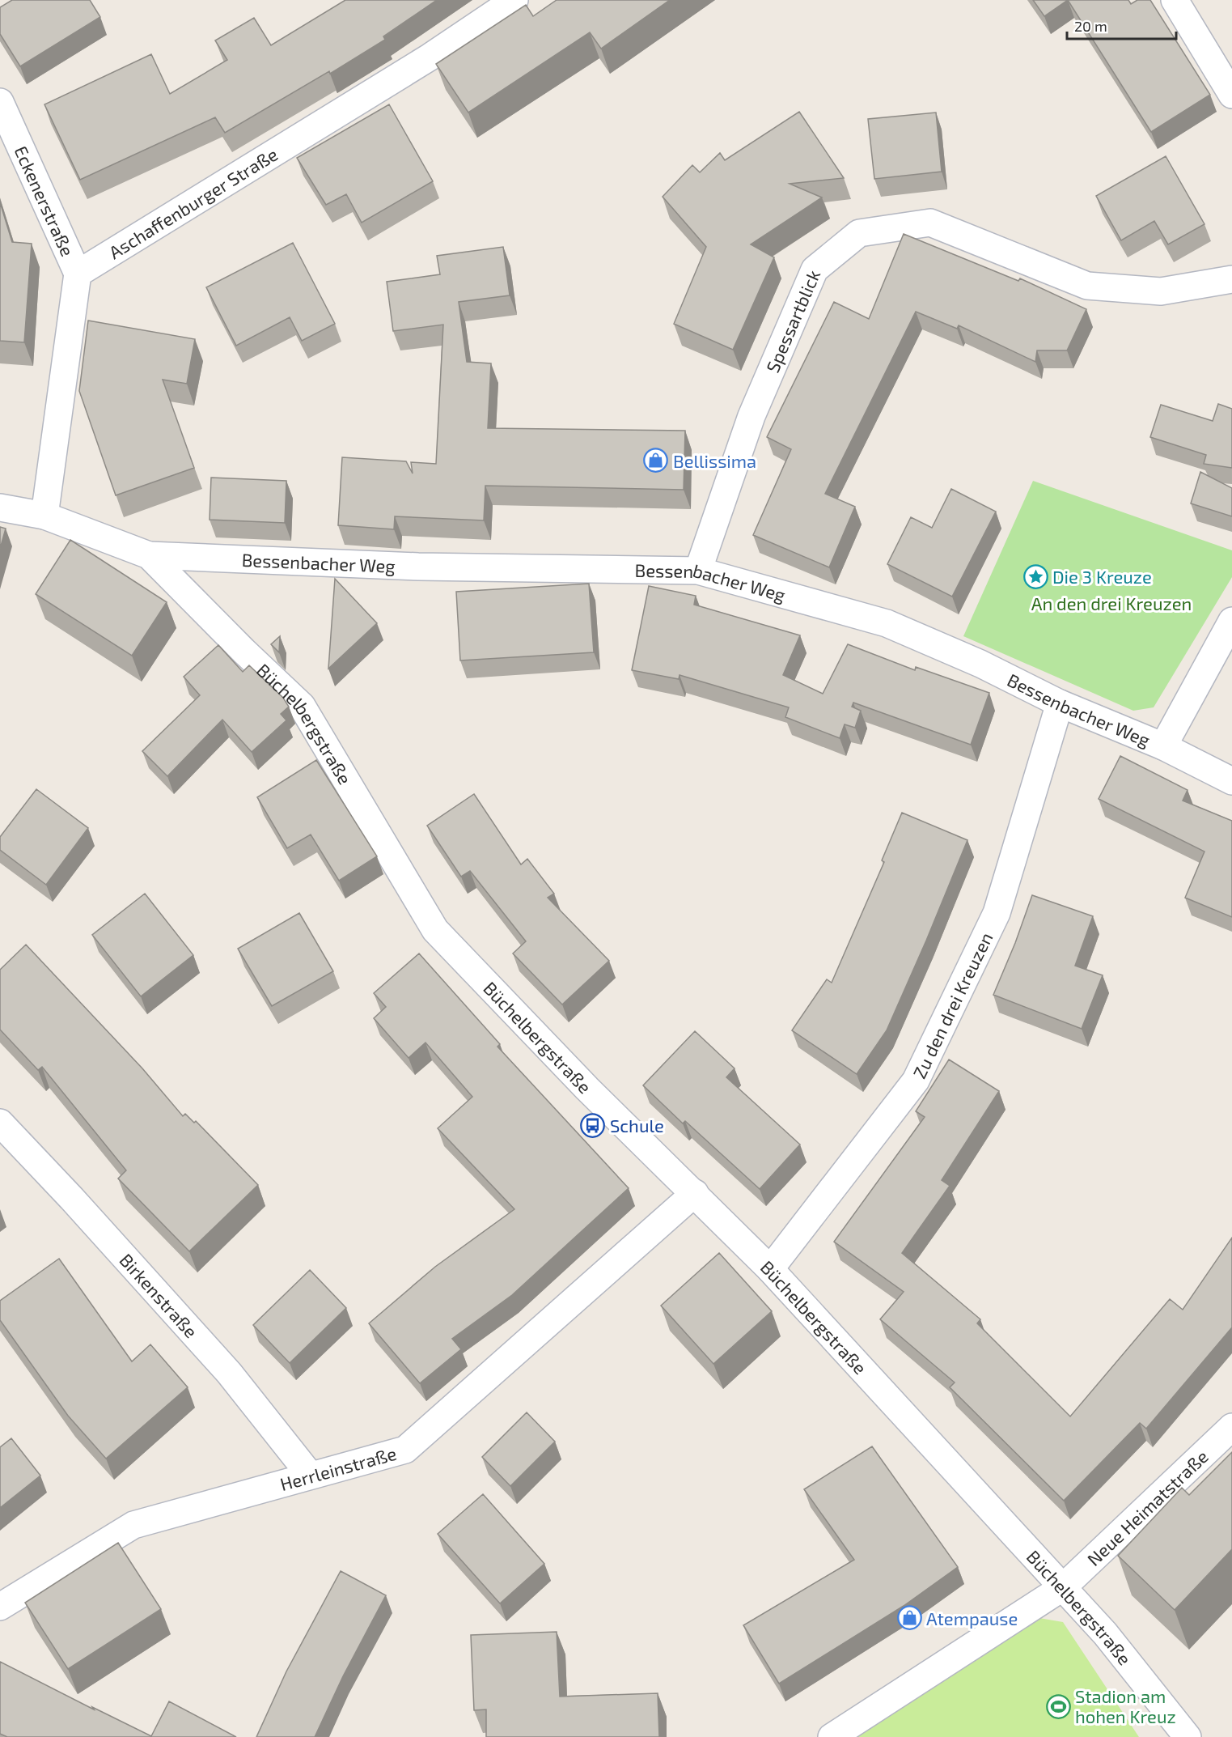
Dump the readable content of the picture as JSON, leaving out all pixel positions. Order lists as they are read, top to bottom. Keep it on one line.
{"streets":{"street":["Eckenerstraße","Aschaffenburger Straße","Spessartblick","Bessenbacher Weg","Büchelbergstraße","Zu den drei Kreuzen","Birkenstraße","Herrleinstraße","Neue Heimatstraße"]},"crossings":[["Eckenerstraße","Aschaffenburger Straße"],["Spessartblick","Bessenbacher Weg"],["Bessenbacher Weg","Büchelbergstraße"],["Bessenbacher Weg","Zu den drei Kreuzen"],["Büchelbergstraße","Zu den drei Kreuzen"],["Büchelbergstraße","Herrleinstraße"],["Büchelbergstraße","Neue Heimatstraße"],["Birkenstraße","Herrleinstraße"]],"parks":["An den drei Kreuzen"],"places":{"shop":["Bellissima","Atempause"],"place":["Die 3 Kreuze"],"bus stop":["Schule"],"sports":["Stadion am hohen Kreuz"]},"scale_bar":"20 m"}
